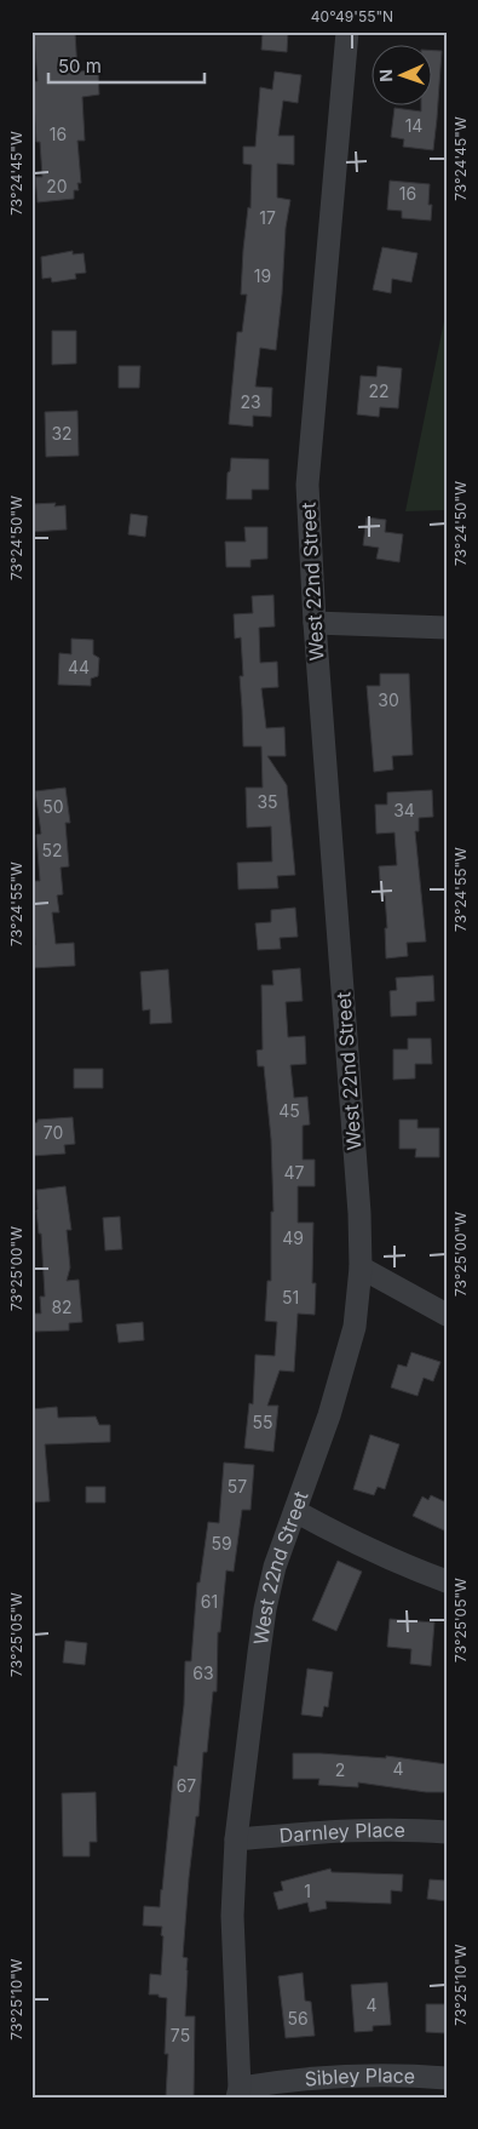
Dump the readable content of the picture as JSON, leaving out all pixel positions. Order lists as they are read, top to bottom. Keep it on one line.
{"streets":{"street":["West 22nd Street","Darnley Place","Sibley Place"]},"crossings":[["West 22nd Street","Darnley Place"],["West 22nd Street","Sibley Place"]],"house_numbers":["14","16","20","16","17","19","22","23","32","44","30","35","50","34","52","45","70","47","49","51","82","55","57","59","61","63","4","2","67","1","4","56","75"],"scale_bar":"50 m","north":"left","coordinates":["40°49'55\"N","73°24'45\"W","73°24'50\"W","73°24'55\"W","73°25'00\"W","73°25'05\"W","73°25'10\"W"]}
